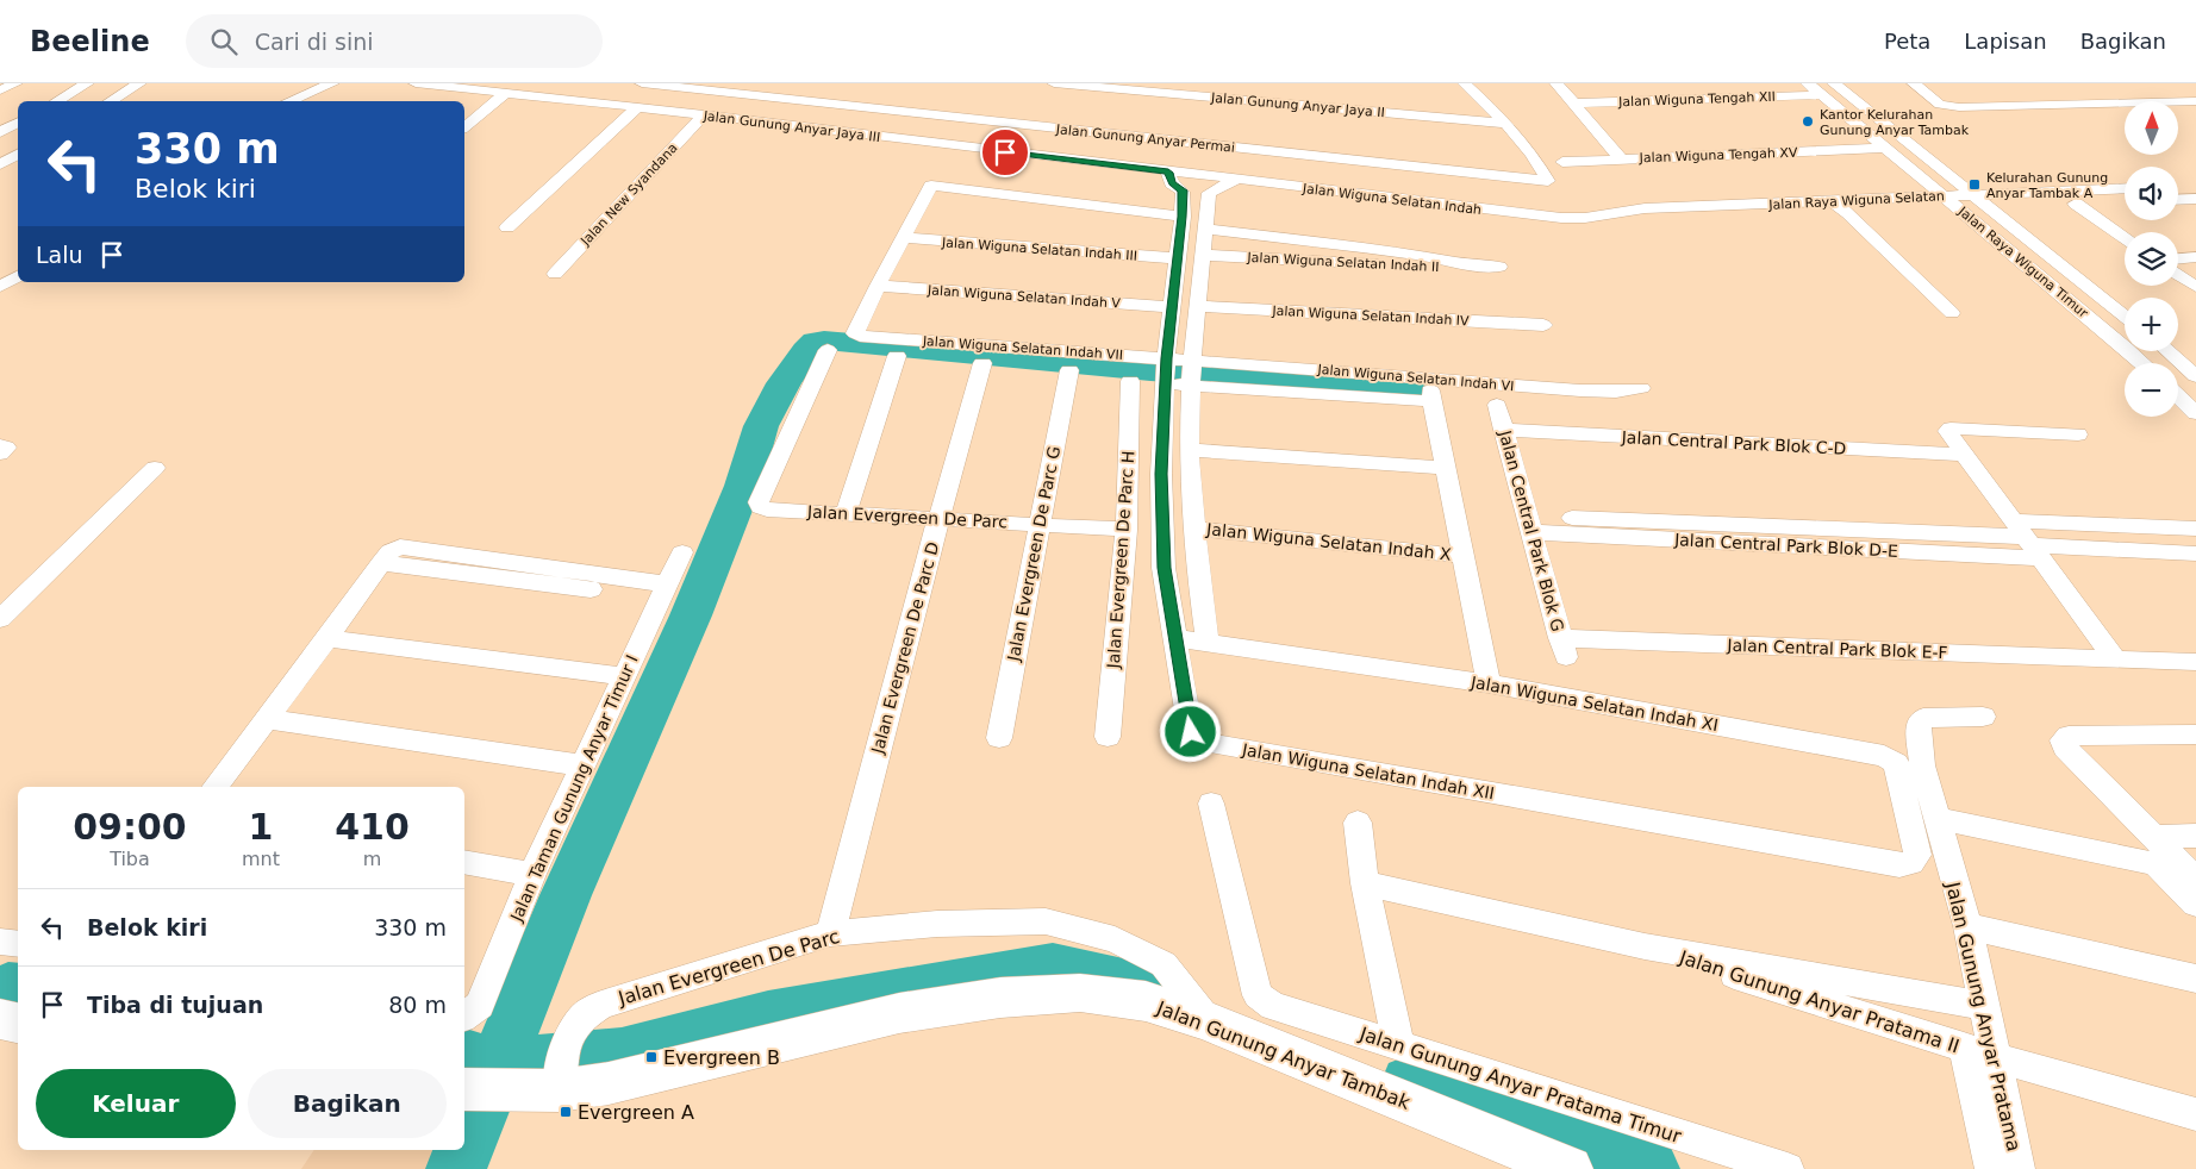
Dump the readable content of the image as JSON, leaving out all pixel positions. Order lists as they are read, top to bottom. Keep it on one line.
{"streets":{"street":["Jalan Wiguna Tengah XII","Jalan Gunung Anyar Jaya II","Jalan Gunung Anyar Jaya III","Jalan Gunung Anyar Permai","Jalan Wiguna Tengah XV","Jalan New Syandana","Jalan Wiguna Selatan Indah","Jalan Raya Wiguna Selatan","Jalan Wiguna Selatan Indah III","Jalan Wiguna Selatan Indah II","Jalan Raya Wiguna Timur","Jalan Wiguna Selatan Indah V","Jalan Wiguna Selatan Indah IV","Jalan Wiguna Selatan Indah VII","Jalan Wiguna Selatan Indah VI","Jalan Central Park Blok C-D","Jalan Evergreen De Parc","Jalan Central Park Blok G","Jalan Wiguna Selatan Indah X","Jalan Central Park Blok D-E","Jalan Evergreen De Parc G","Jalan Evergreen De Parc H","Jalan Evergreen De Parc D","Jalan Central Park Blok E-F","Jalan Wiguna Selatan Indah XI","Jalan Wiguna Selatan Indah XII","Jalan Taman Gunung Anyar Timur I","Jalan Gunung Anyar Pratama II","Jalan Gunung Anyar Pratama","Jalan Gunung Anyar Tambak","Jalan Gunung Anyar Pratama Timur"]},"crossings":[["Jalan Wiguna Tengah XII","Jalan Raya Wiguna Timur"],["Jalan Gunung Anyar Jaya II","Jalan Gunung Anyar Permai"],["Jalan Gunung Anyar Jaya III","Jalan New Syandana"],["Jalan Gunung Anyar Jaya III","Jalan Wiguna Selatan Indah"],["Jalan Wiguna Tengah XV","Jalan Raya Wiguna Timur"],["Jalan Wiguna Selatan Indah","Jalan Raya Wiguna Selatan"],["Jalan Raya Wiguna Selatan","Jalan Raya Wiguna Timur"],["Jalan Wiguna Selatan Indah III","Jalan Wiguna Selatan Indah XII"],["Jalan Wiguna Selatan Indah V","Jalan Wiguna Selatan Indah VII"],["Jalan Wiguna Selatan Indah V","Jalan Wiguna Selatan Indah XII"],["Jalan Wiguna Selatan Indah VII","Jalan Wiguna Selatan Indah VI"],["Jalan Wiguna Selatan Indah VII","Jalan Wiguna Selatan Indah XII"],["Jalan Central Park Blok C-D","Jalan Central Park Blok G"],["Jalan Evergreen De Parc","Jalan Evergreen De Parc G"],["Jalan Evergreen De Parc","Jalan Evergreen De Parc H"],["Jalan Evergreen De Parc","Jalan Evergreen De Parc D"],["Jalan Evergreen De Parc","Jalan Gunung Anyar Tambak"],["Jalan Central Park Blok G","Jalan Central Park Blok D-E"],["Jalan Central Park Blok G","Jalan Central Park Blok E-F"],["Jalan Wiguna Selatan Indah XI","Jalan Wiguna Selatan Indah XII"],["Jalan Gunung Anyar Pratama II","Jalan Gunung Anyar Pratama"]],"places":{"other":["Kantor Kelurahan Gunung Anyar Tambak"],"transit":["Kelurahan Gunung Anyar Tambak A","Evergreen B","Evergreen A"]},"north":"top","page":{"header":"Beeline","search":"Cari di sini","nav":["Peta","Lapisan","Bagikan"],"map_buttons":["+","−"],"turn":["330 m","Belok kiri"],"then":"Lalu","eta":["09:00","Tiba","1","mnt","410","m"],"list":[{"name":"Belok kiri","value":"330 m"},{"name":"Tiba di tujuan","value":"80 m"}],"buttons":["Keluar","Bagikan"]}}
